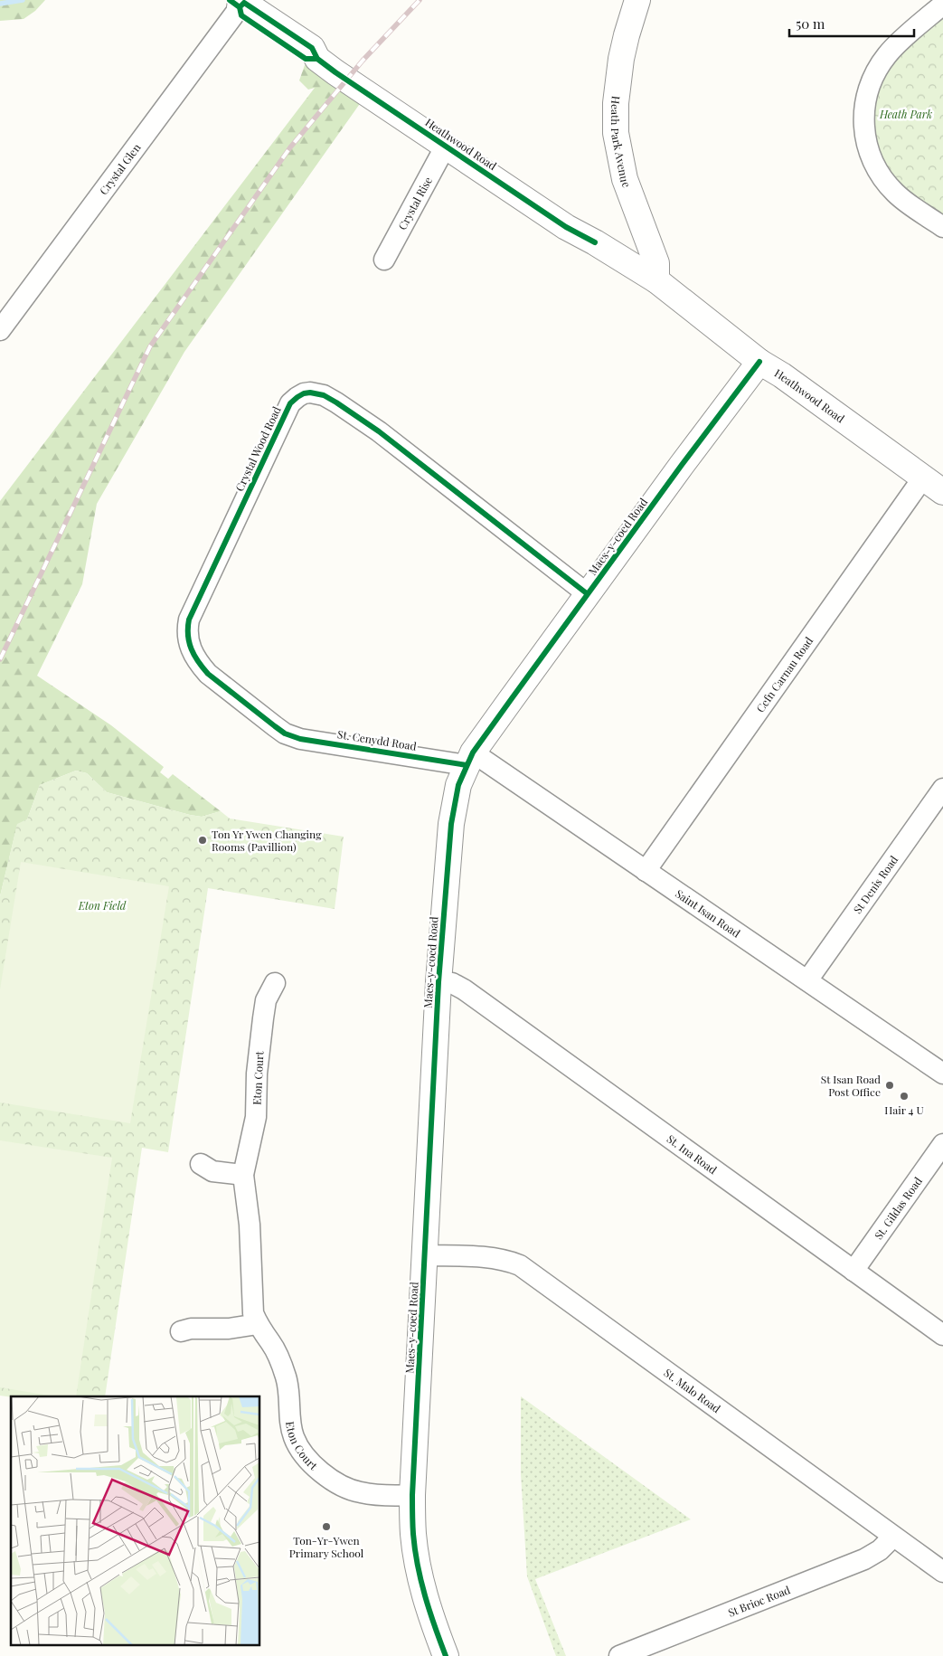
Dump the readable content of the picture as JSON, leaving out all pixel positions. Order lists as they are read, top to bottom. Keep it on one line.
{"streets":{"street":["Heath Park Avenue","Heathwood Road","Crystal Glen","Crystal Rise","Crystal Wood Road","Maes-y-coed Road","Cefn Carnau Road","St. Cenydd Road","St Denis Road","Saint Isan Road","Eton Court","St. Ina Road","St. Gildas Road","St. Malo Road","St Brioc Road"]},"crossings":[["Heath Park Avenue","Heathwood Road"],["Heathwood Road","Crystal Glen"],["Heathwood Road","Crystal Rise"],["Heathwood Road","Maes-y-coed Road"],["Heathwood Road","Cefn Carnau Road"],["Crystal Wood Road","Maes-y-coed Road"],["Crystal Wood Road","St. Cenydd Road"],["Maes-y-coed Road","St. Cenydd Road"],["Maes-y-coed Road","Saint Isan Road"],["Maes-y-coed Road","Eton Court"],["Maes-y-coed Road","St. Ina Road"],["Maes-y-coed Road","St. Malo Road"],["Cefn Carnau Road","Saint Isan Road"],["St. Cenydd Road","Saint Isan Road"],["St Denis Road","Saint Isan Road"],["St. Ina Road","St. Gildas Road"],["St. Malo Road","St Brioc Road"]],"parks":["Heath Park","Eton Field"],"places":["Ton Yr Ywen Changing Rooms (Pavillion)","St Isan Road Post Office","Hair 4 U","Ton-Yr-Ywen Primary School"],"scale_bar":"50 m"}
